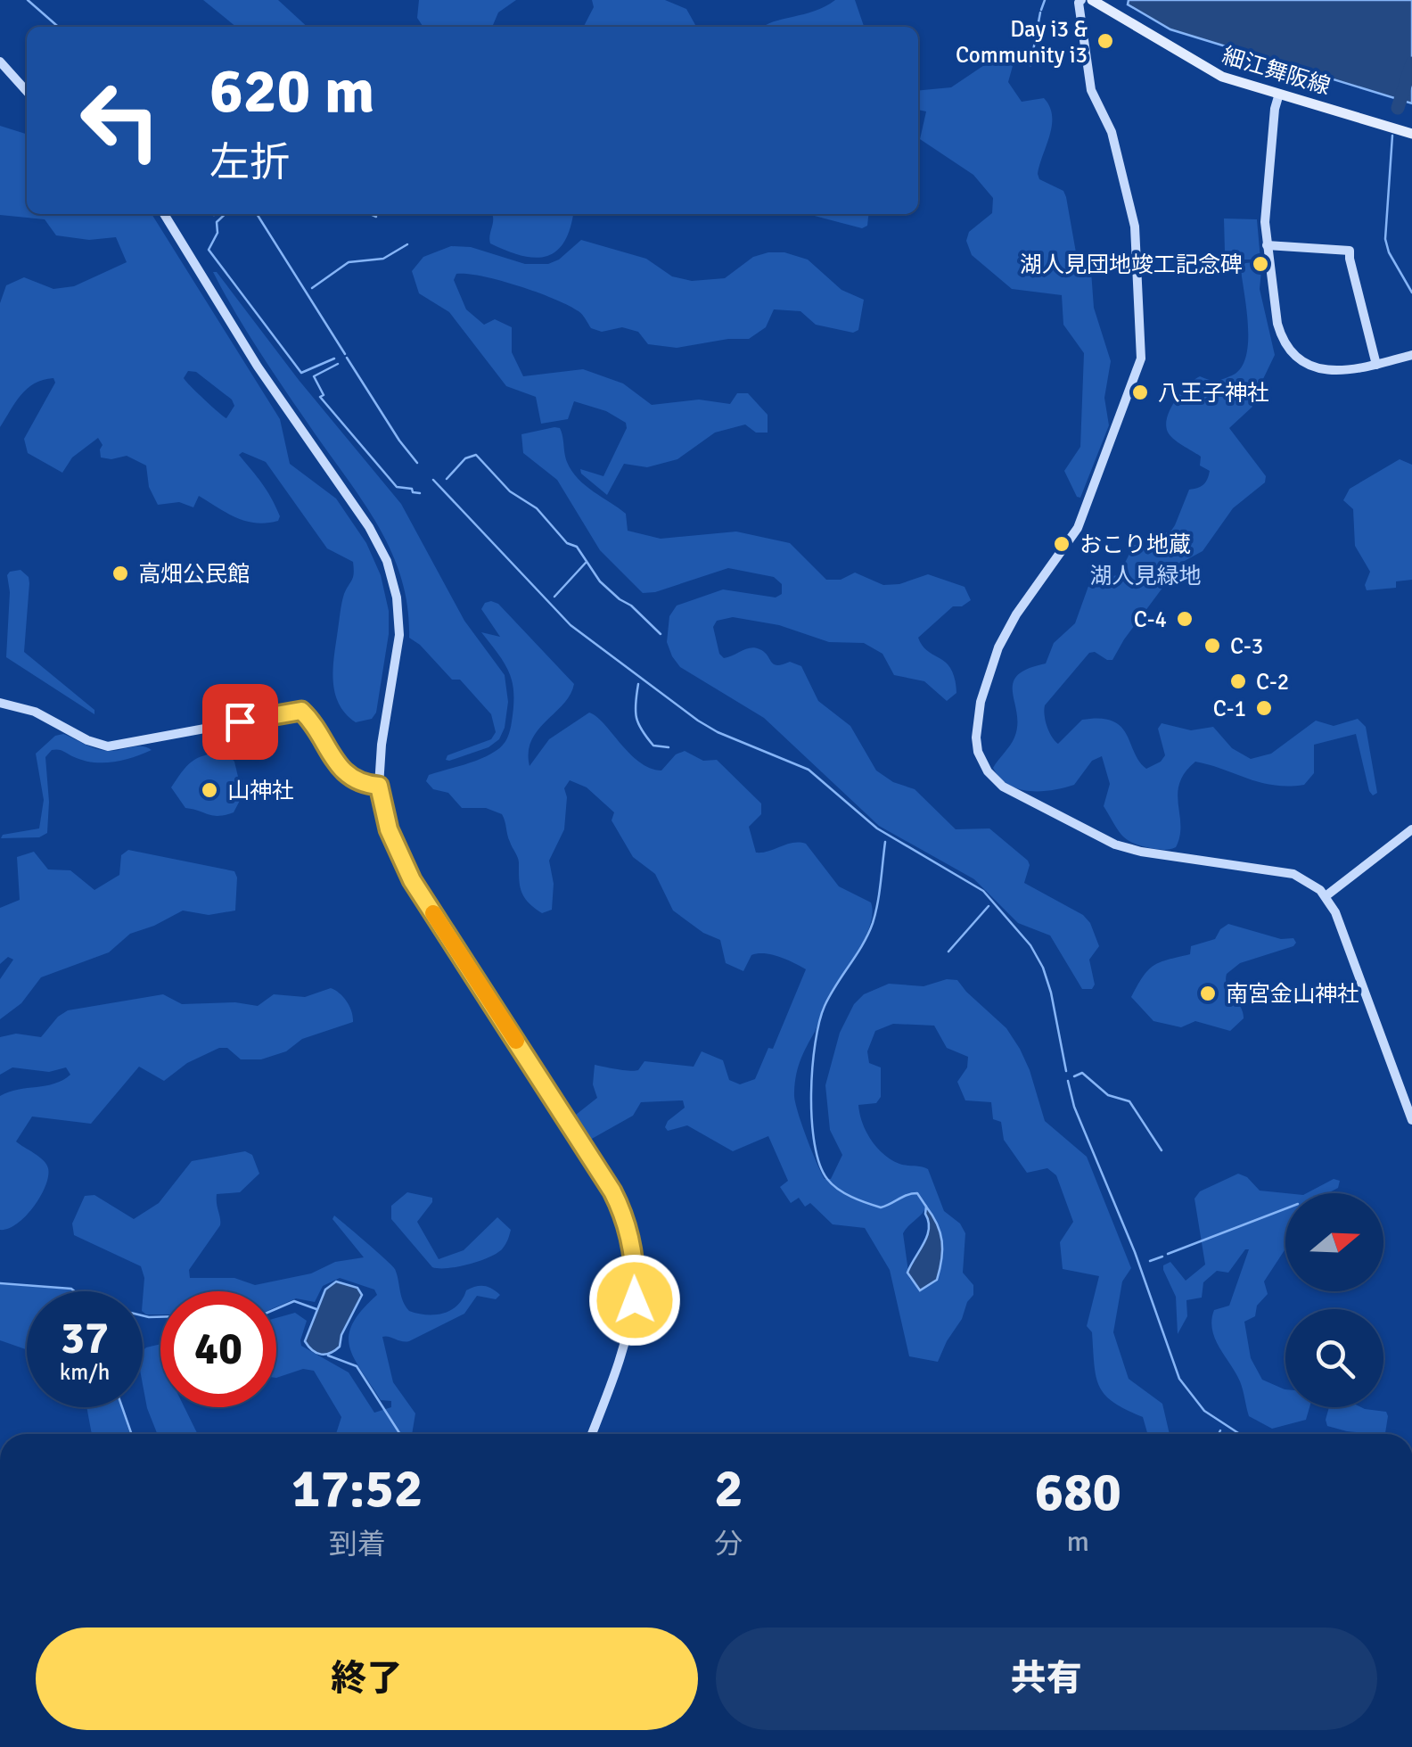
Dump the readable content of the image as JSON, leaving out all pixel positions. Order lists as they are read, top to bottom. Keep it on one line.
{"streets":{"main road":["細江舞阪線"]},"parks":["湖人見緑地"],"places":["Day i3 & Community i3","湖人見団地竣工記念碑","八王子神社","おこり地蔵","高畑公民館","C-4","C-3","C-2","C-1","山神社","南宮金山神社"],"north":"right","page":{"turn":["620 m","左折"],"speed":"37 km/h","limit":"40","eta":["17:52","到着","2","分","680","m"],"buttons":["終了","共有"]}}
